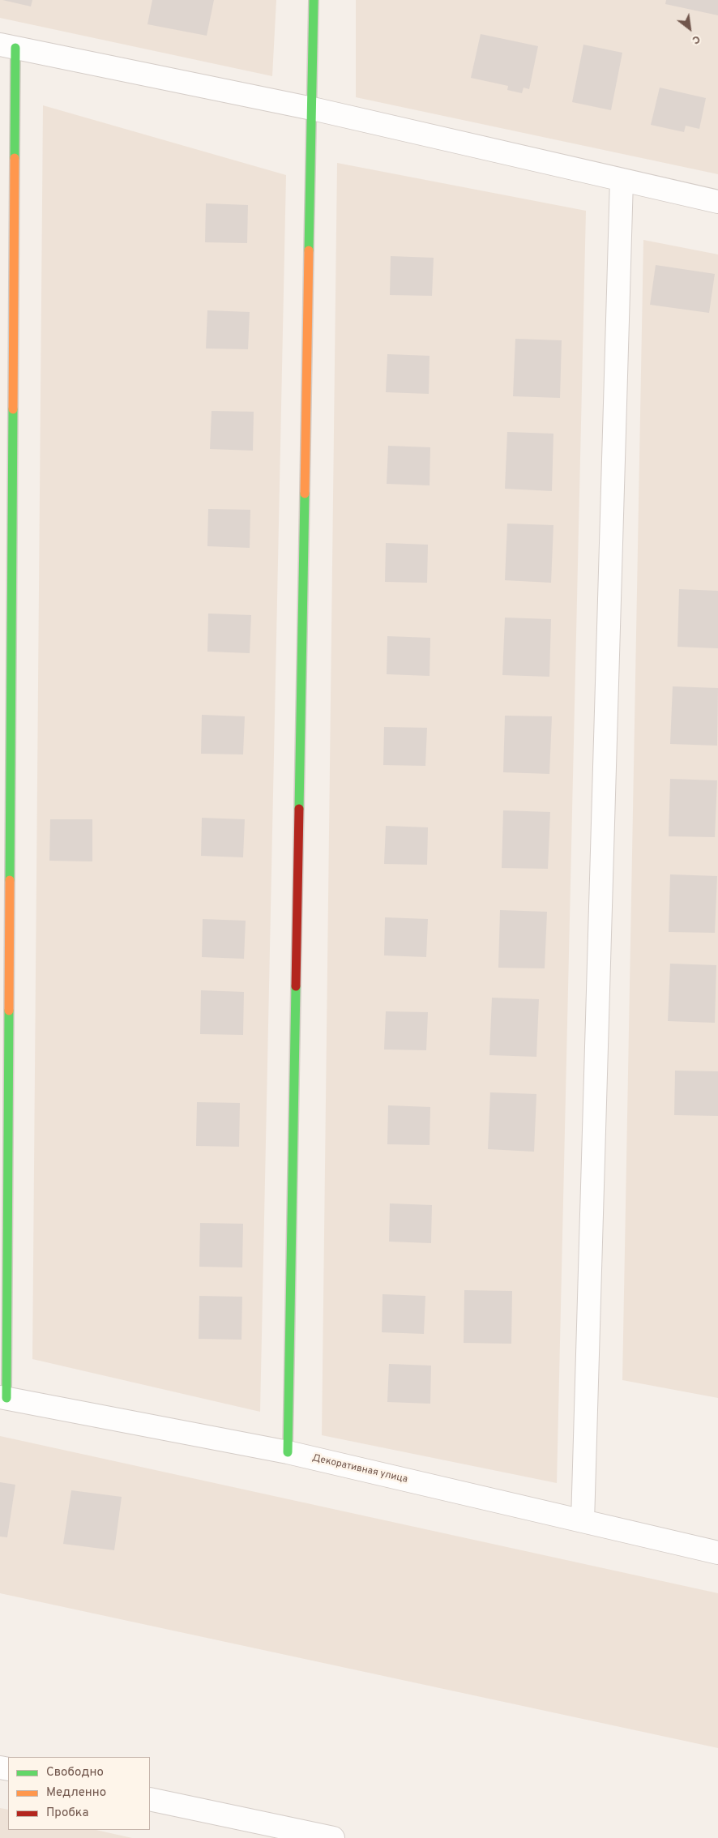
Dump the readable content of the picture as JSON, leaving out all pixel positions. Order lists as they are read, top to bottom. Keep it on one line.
{"streets":{"street":["Декоративная улица"]},"legend":["Свободно","Медленно","Пробка"],"north":"bottom right"}
